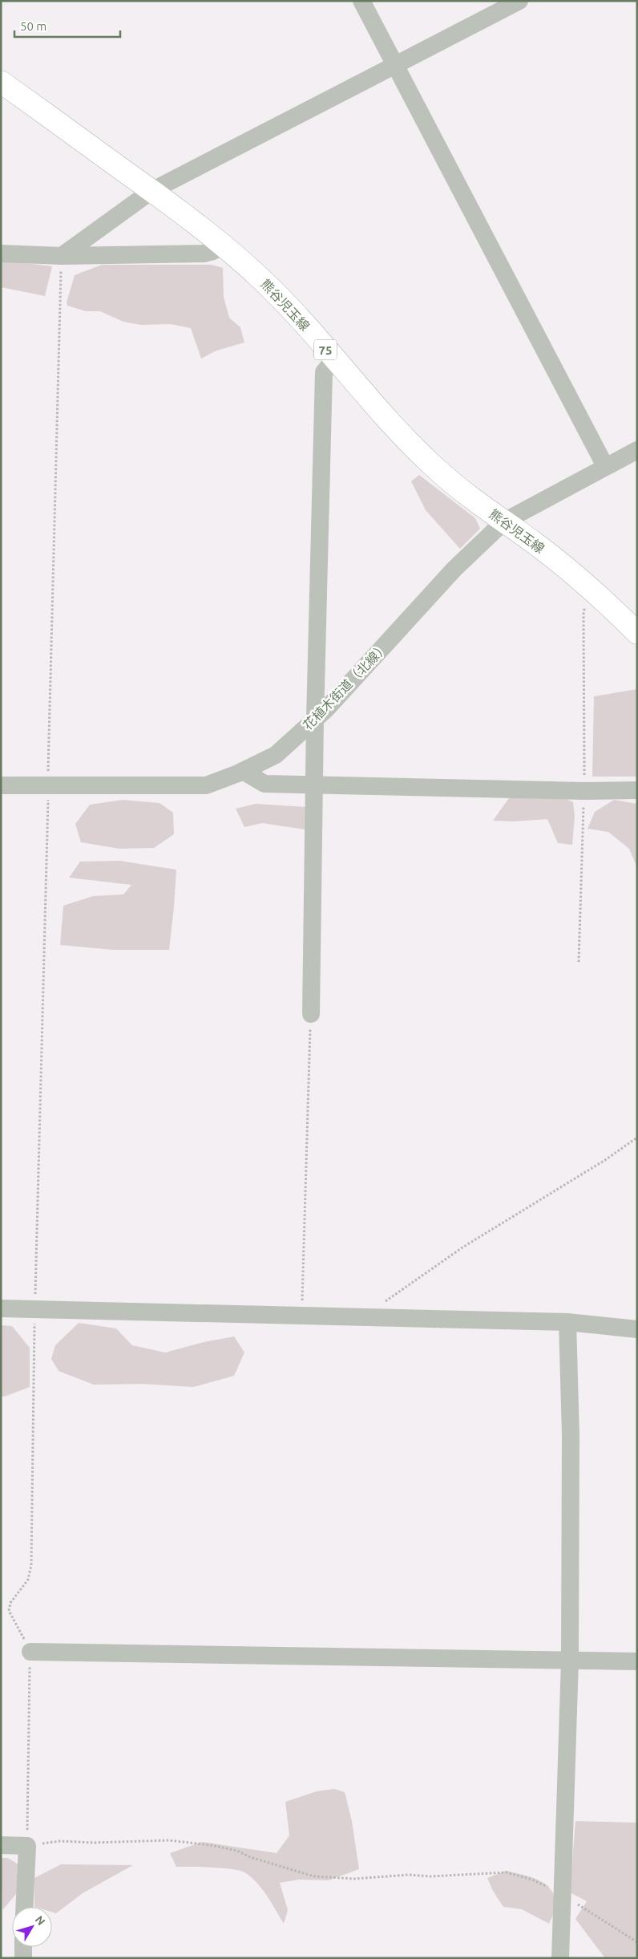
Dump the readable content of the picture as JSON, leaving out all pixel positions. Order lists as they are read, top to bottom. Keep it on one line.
{"streets":{"main road":["熊谷児玉線","75"],"street":["花植木街道（北線）"]},"crossings":[["熊谷児玉線","花植木街道（北線）"]],"scale_bar":"50 m","north":"top right"}
